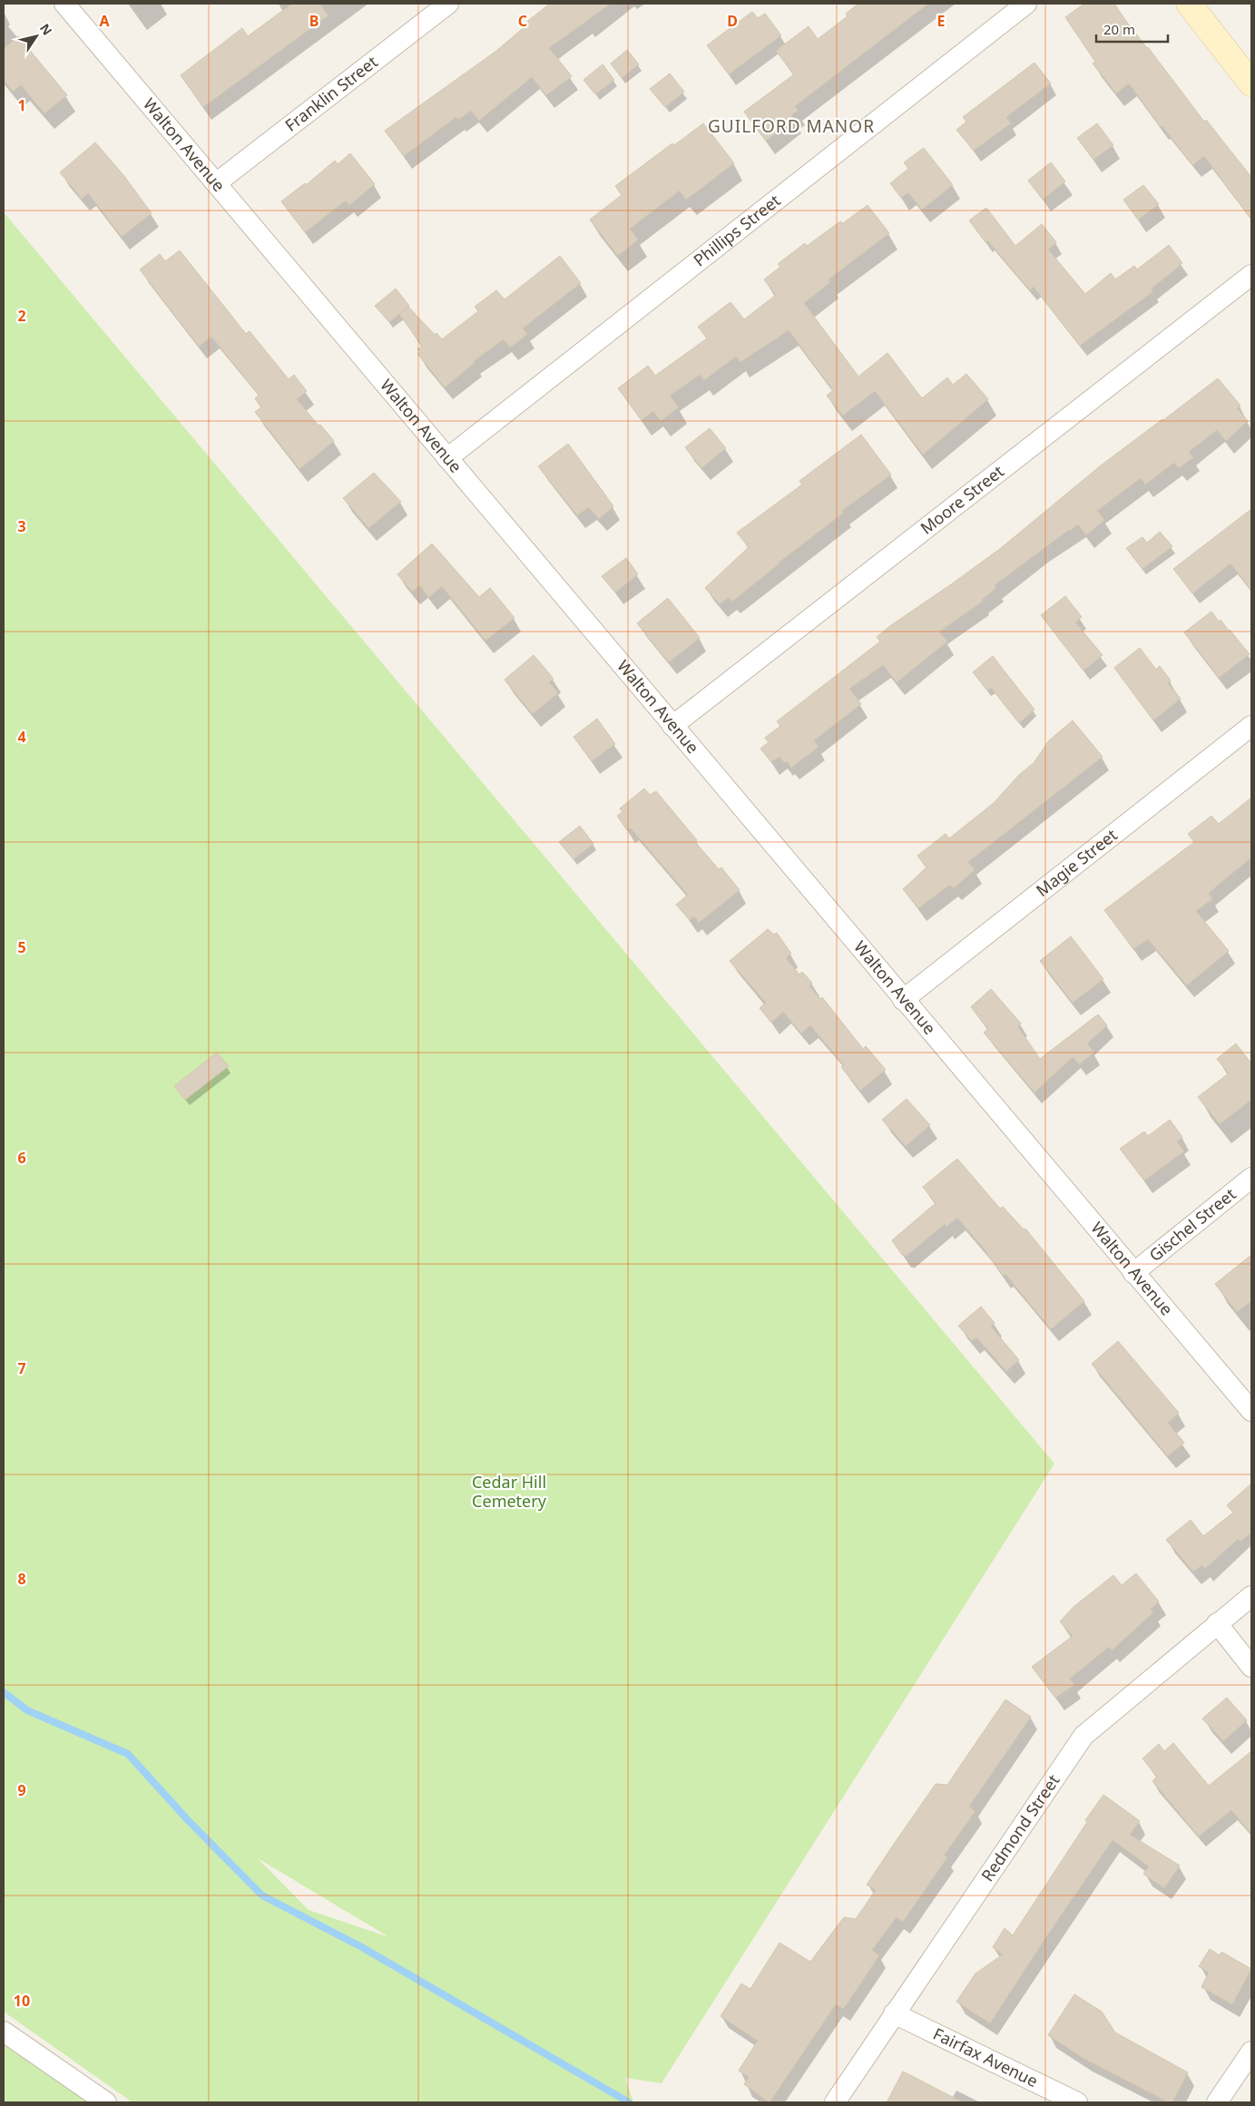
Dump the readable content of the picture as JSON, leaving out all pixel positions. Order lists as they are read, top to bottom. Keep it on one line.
{"streets":{"street":["Franklin Street","Walton Avenue","Phillips Street","Moore Street","Magie Street","Gischel Street","Redmond Street","Fairfax Avenue"]},"crossings":[["Franklin Street","Walton Avenue"],["Walton Avenue","Phillips Street"],["Walton Avenue","Moore Street"],["Walton Avenue","Magie Street"],["Walton Avenue","Gischel Street"],["Redmond Street","Fairfax Avenue"]],"districts":["GUILFORD MANOR"],"parks":["Cedar Hill Cemetery"],"scale_bar":"20 m","north":"top right","grid":{"columns":["A","B","C","D","E"],"rows":["1","2","3","4","5","6","7","8","9","10"]}}
